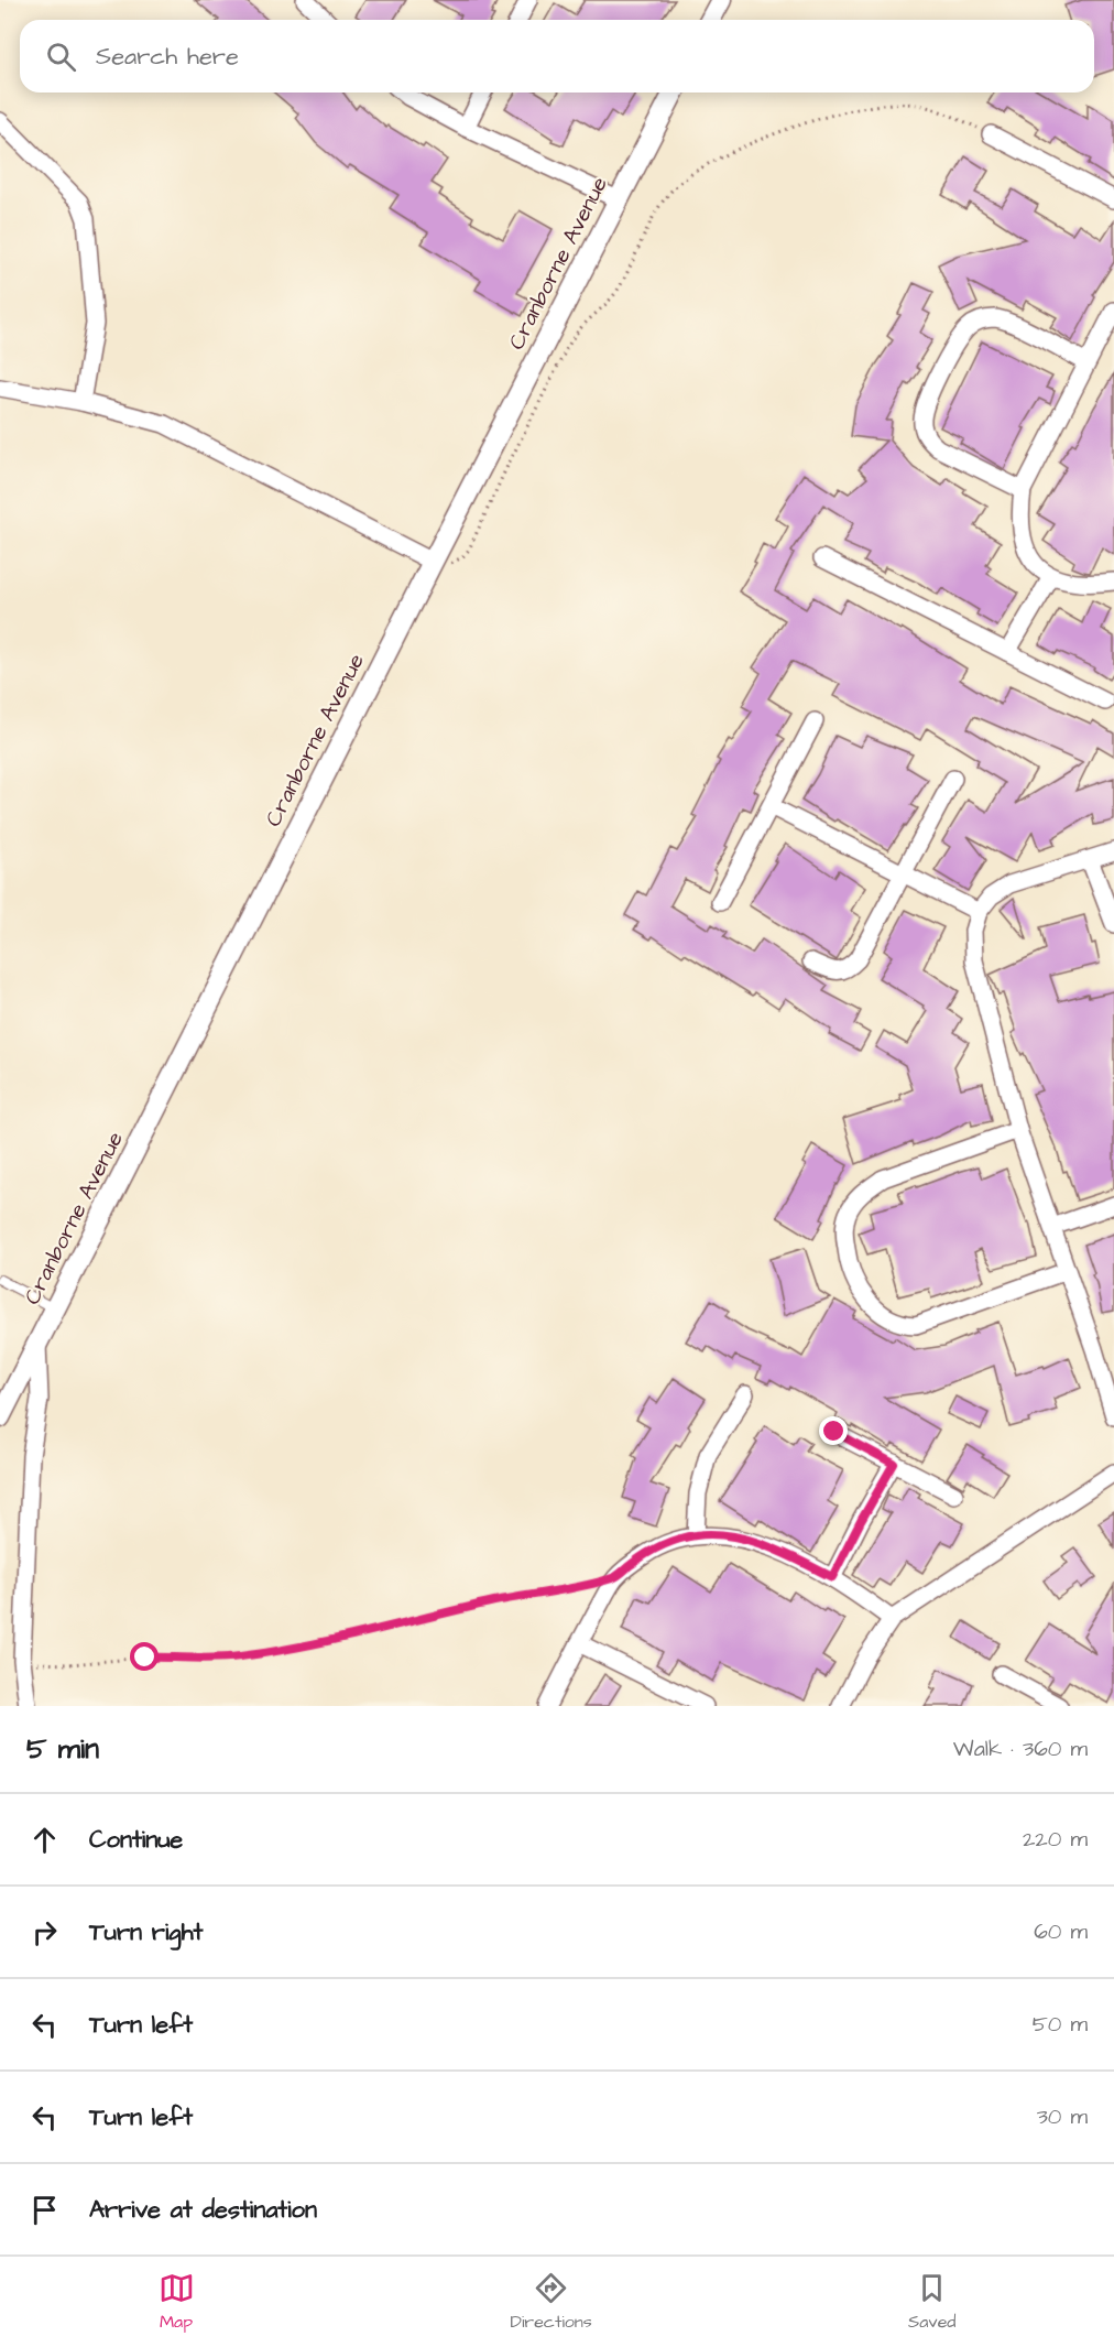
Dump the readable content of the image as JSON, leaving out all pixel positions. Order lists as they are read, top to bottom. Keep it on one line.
{"streets":{"street":["Cranborne Avenue"]},"page":{"search":"Search here","heading":["5 min","Walk · 360 m"],"list":[["Continue","220 m"],["Turn right","60 m"],["Turn left","50 m"],["Turn left","30 m"],"Arrive at destination"],"nav":["Map","Directions","Saved"]}}
